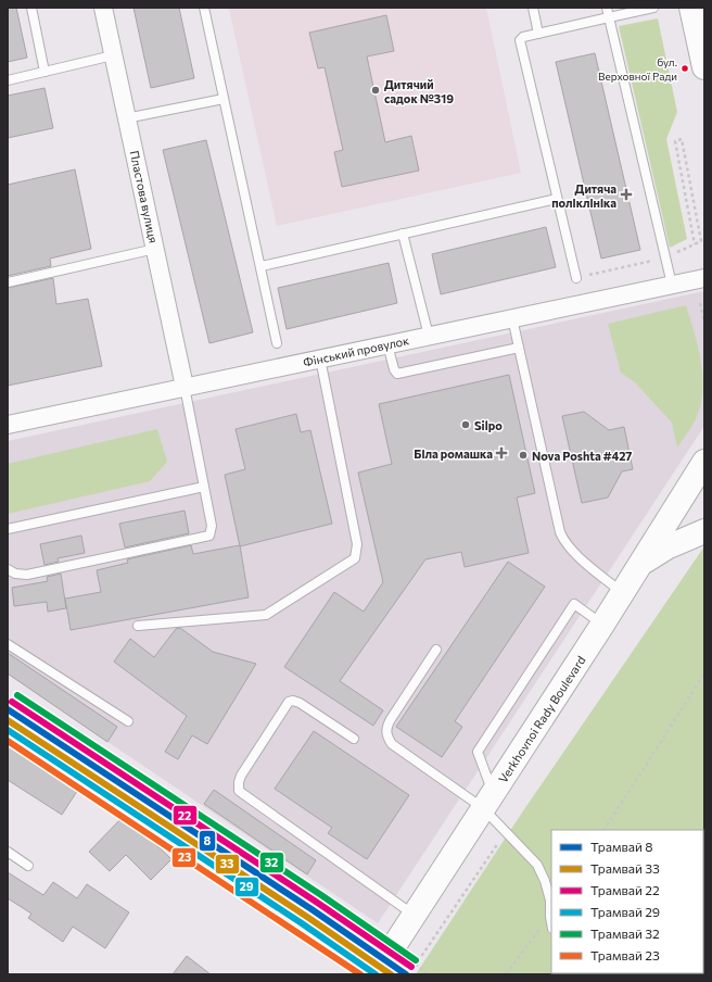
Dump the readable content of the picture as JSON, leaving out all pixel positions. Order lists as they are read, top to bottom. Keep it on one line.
{"streets":{"highway":["Verkhovnoi Rady Boulevard"],"street":["Пластова вулиця","Фінський провулок"]},"crossings":[["Пластова вулиця","Фінський провулок"]],"places":{"other":["бул. Верховної Ради","Дитячий садок №319","Silpo","Nova Poshta #427"],"health":["Дитяча поліклініка","Біла ромашка"]},"lines":["tram line 32","tram line 22","tram line 8","tram line 33","tram line 29","tram line 23"],"legend":["Трамвай 8","Трамвай 33","Трамвай 22","Трамвай 29","Трамвай 32","Трамвай 23"]}
